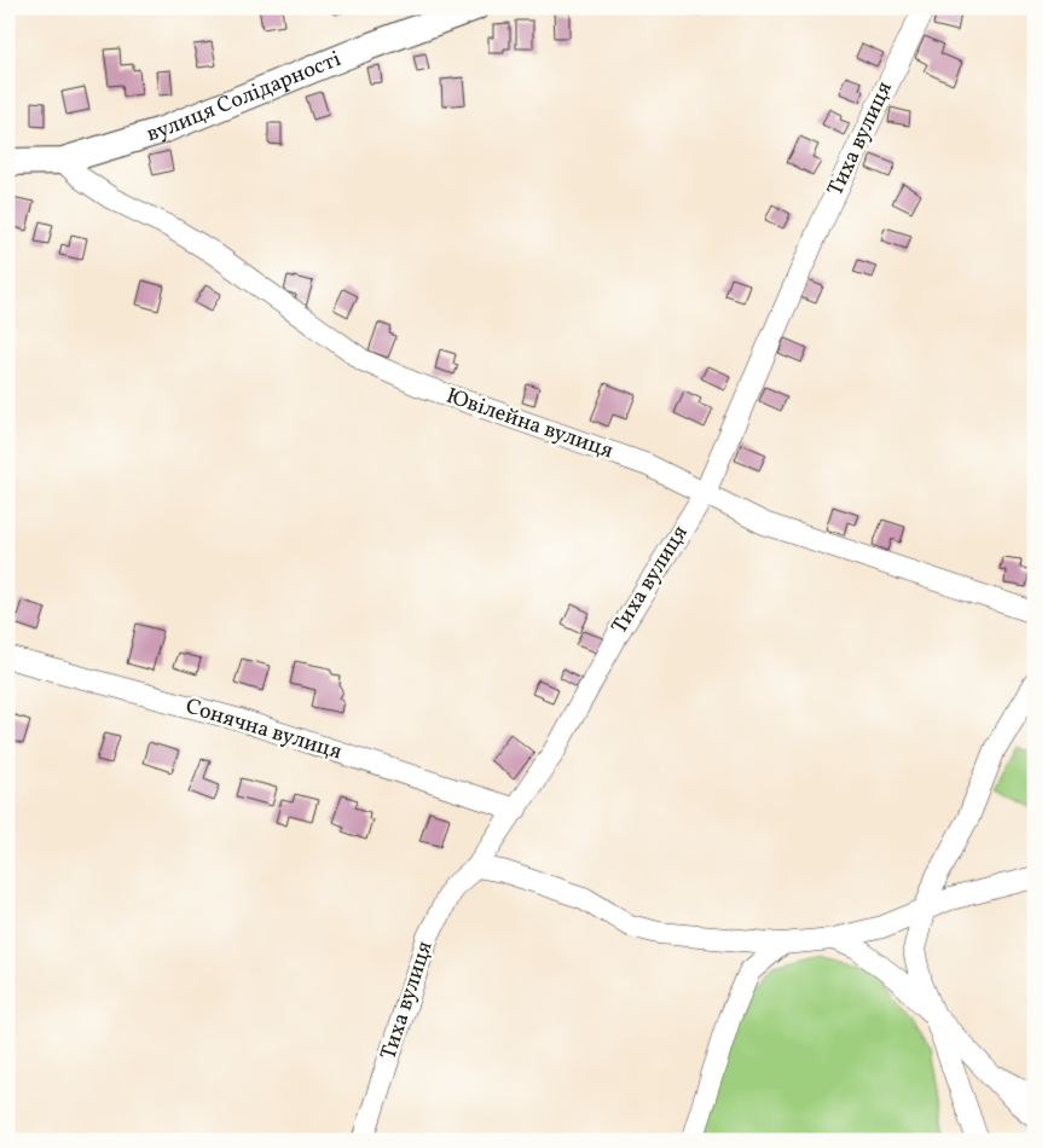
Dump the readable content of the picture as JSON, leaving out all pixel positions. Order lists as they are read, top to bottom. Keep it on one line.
{"streets":{"main road":["вулиця Солідарності"],"street":["Тиха вулиця","Ювілейна вулиця","Сонячна вулиця"]},"crossings":[["вулиця Солідарності","Ювілейна вулиця"],["Тиха вулиця","Ювілейна вулиця"],["Тиха вулиця","Сонячна вулиця"]]}
